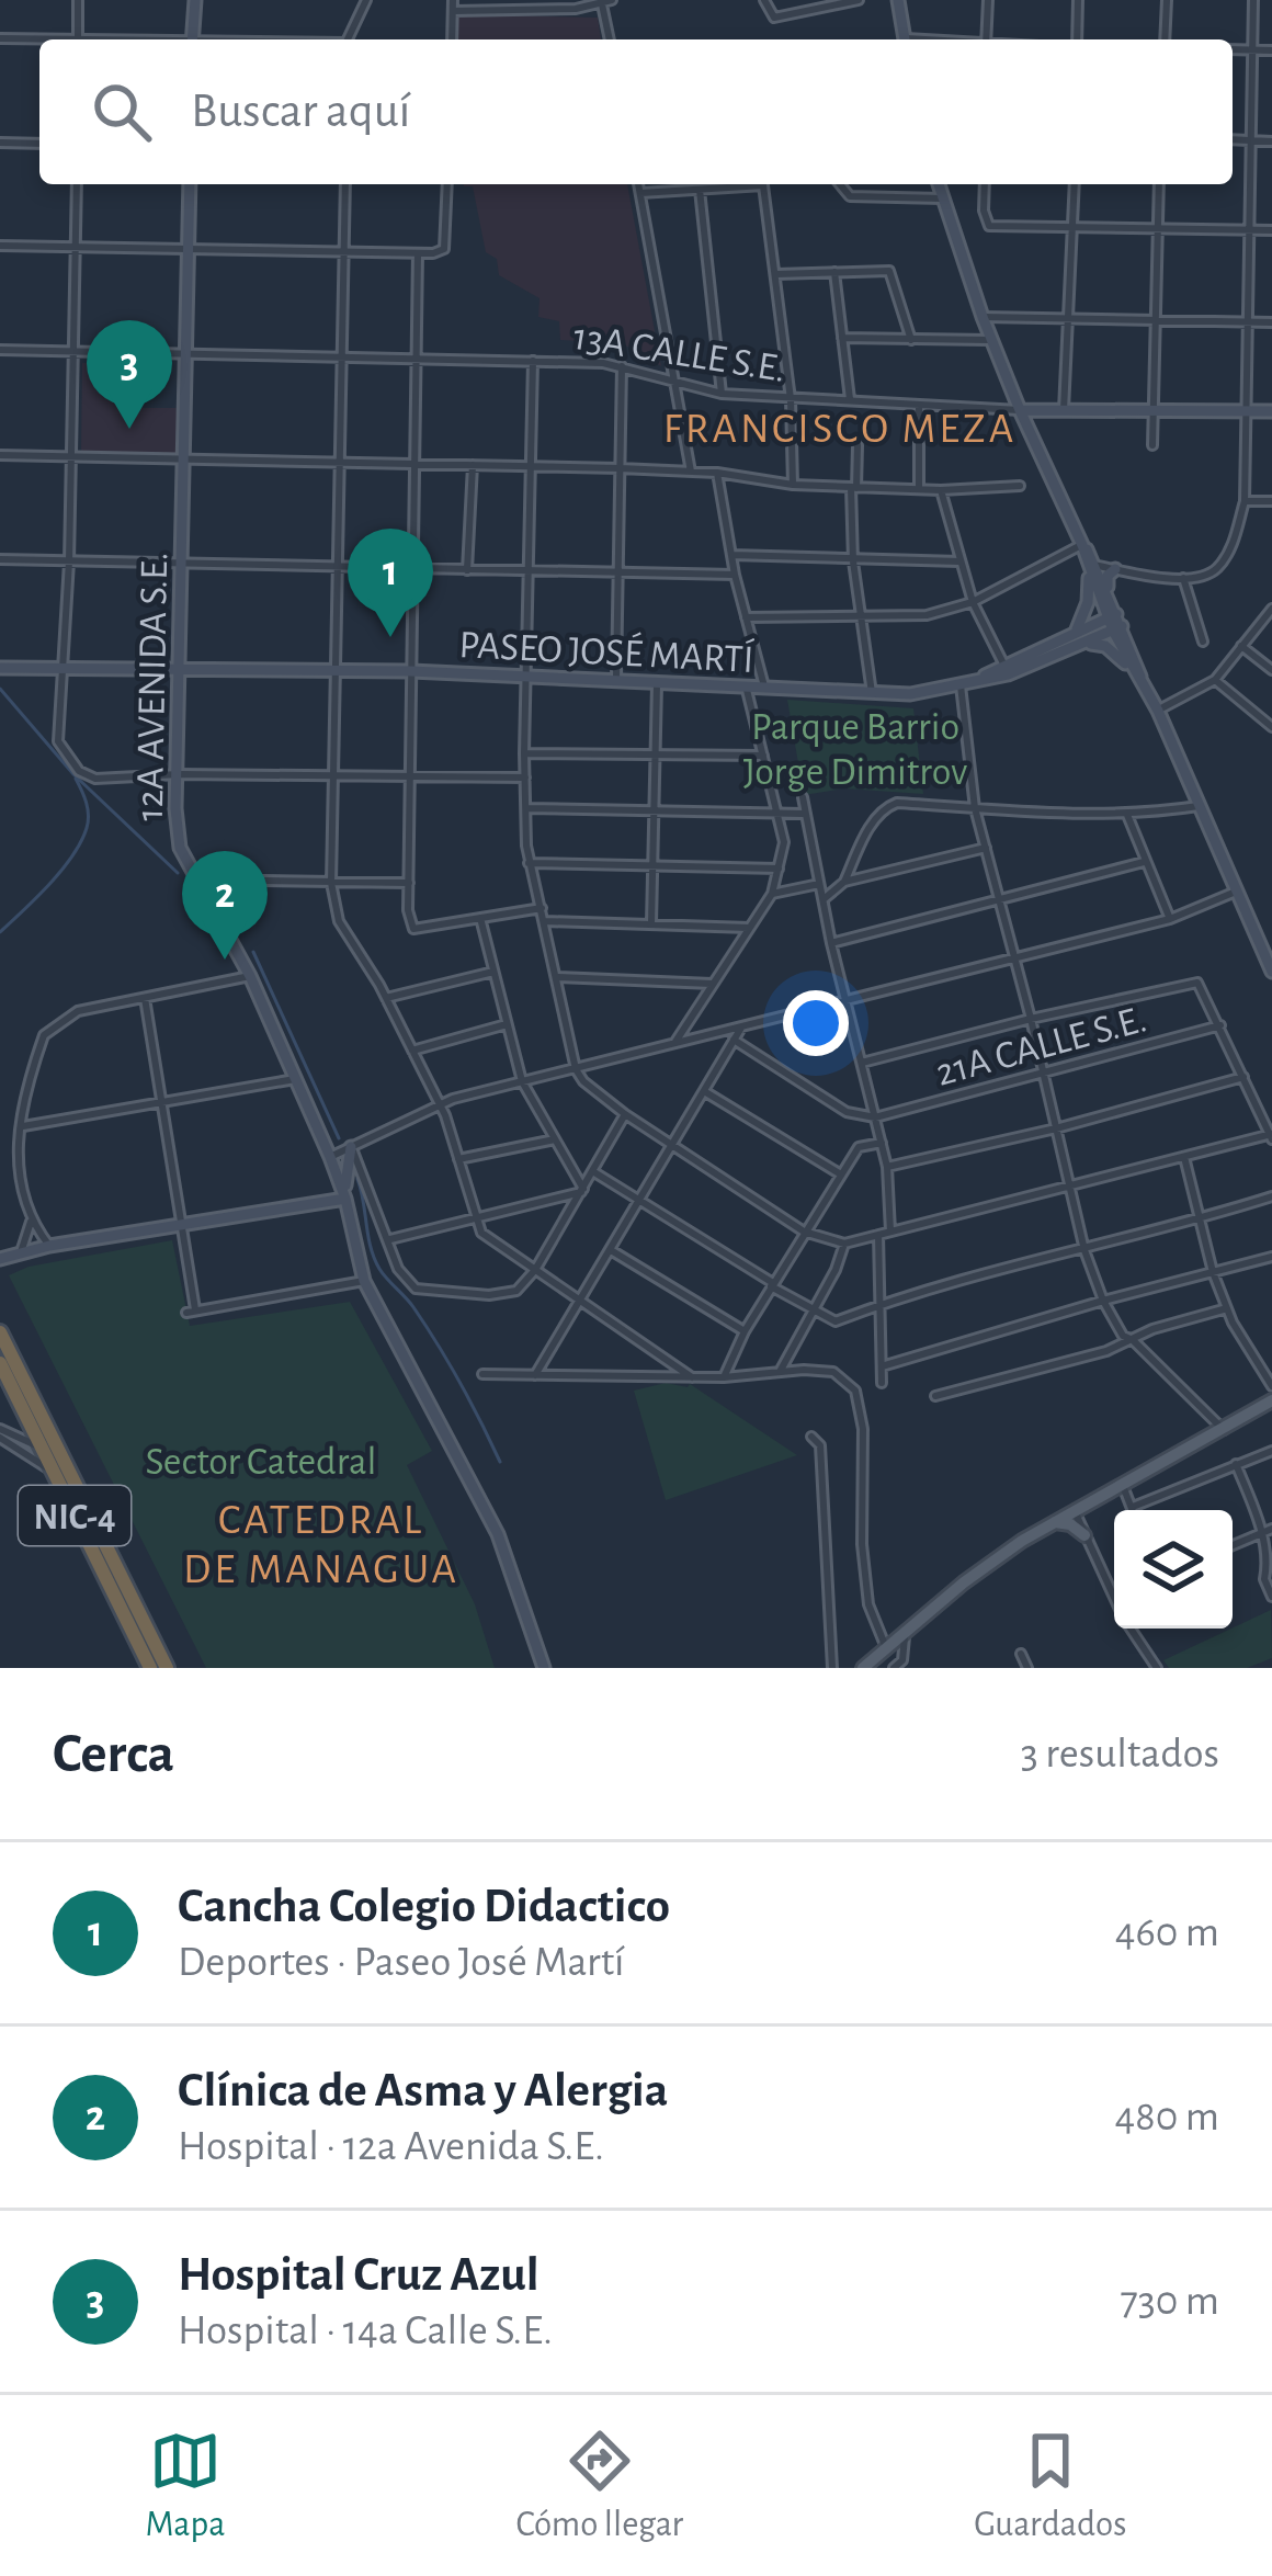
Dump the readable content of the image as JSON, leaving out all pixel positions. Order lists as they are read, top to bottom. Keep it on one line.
{"streets":{"highway":["NIC-4"],"main road":["13A CALLE S.E.","PASEO JOSÉ MARTÍ","12A AVENIDA S.E."],"street":["21A CALLE S.E."]},"crossings":[["13A CALLE S.E.","12A AVENIDA S.E."],["PASEO JOSÉ MARTÍ","12A AVENIDA S.E."]],"districts":["FRANCISCO MEZA","CATEDRAL DE MANAGUA"],"parks":["Parque Barrio Jorge Dimitrov","Sector Catedral"],"page":{"search":"Buscar aquí","pins":["3","1","2"],"heading":["Cerca","3 resultados"],"list":[{"mark":"1","name":"Cancha Colegio Didactico","note":"Deportes · Paseo José Martí","value":"460 m"},{"mark":"2","name":"Clínica de Asma y Alergia","note":"Hospital · 12a Avenida S.E.","value":"480 m"},{"mark":"3","name":"Hospital Cruz Azul","note":"Hospital · 14a Calle S.E.","value":"730 m"}],"nav":["Mapa","Cómo llegar","Guardados"]}}
